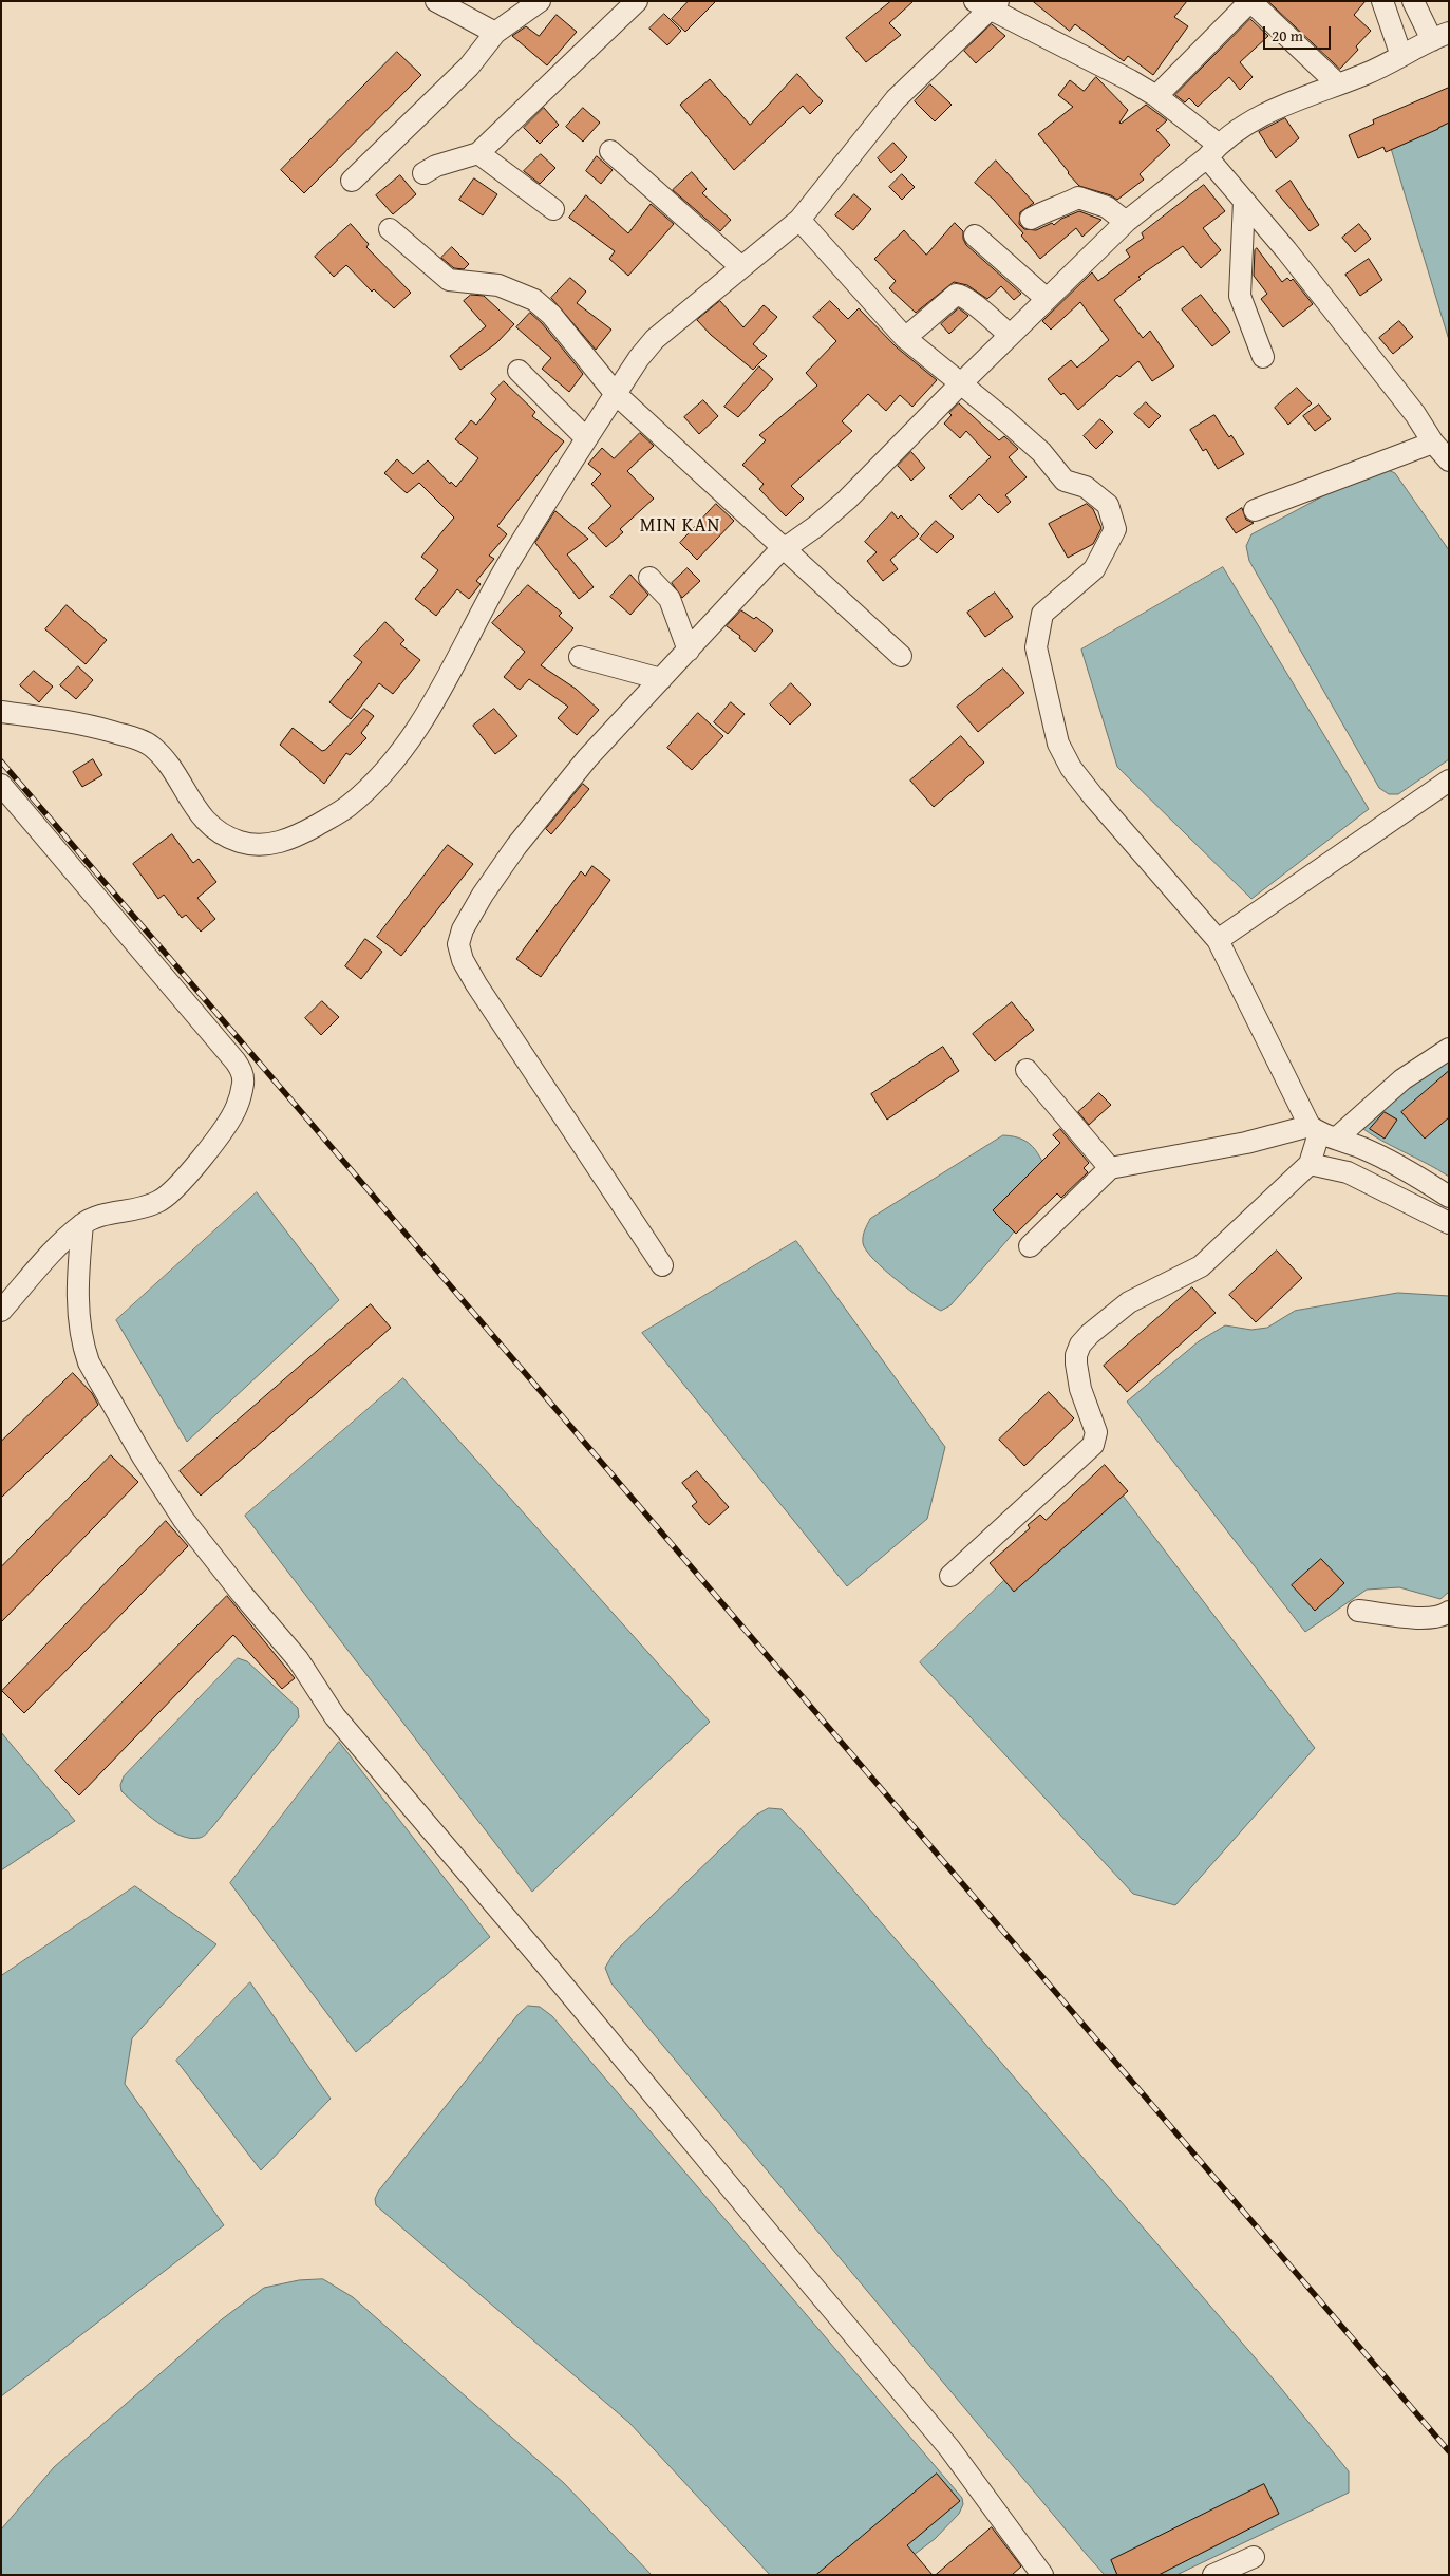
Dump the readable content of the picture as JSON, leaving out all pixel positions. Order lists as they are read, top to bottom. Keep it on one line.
{"districts":["MIN KAN"],"scale_bar":"20 m"}
